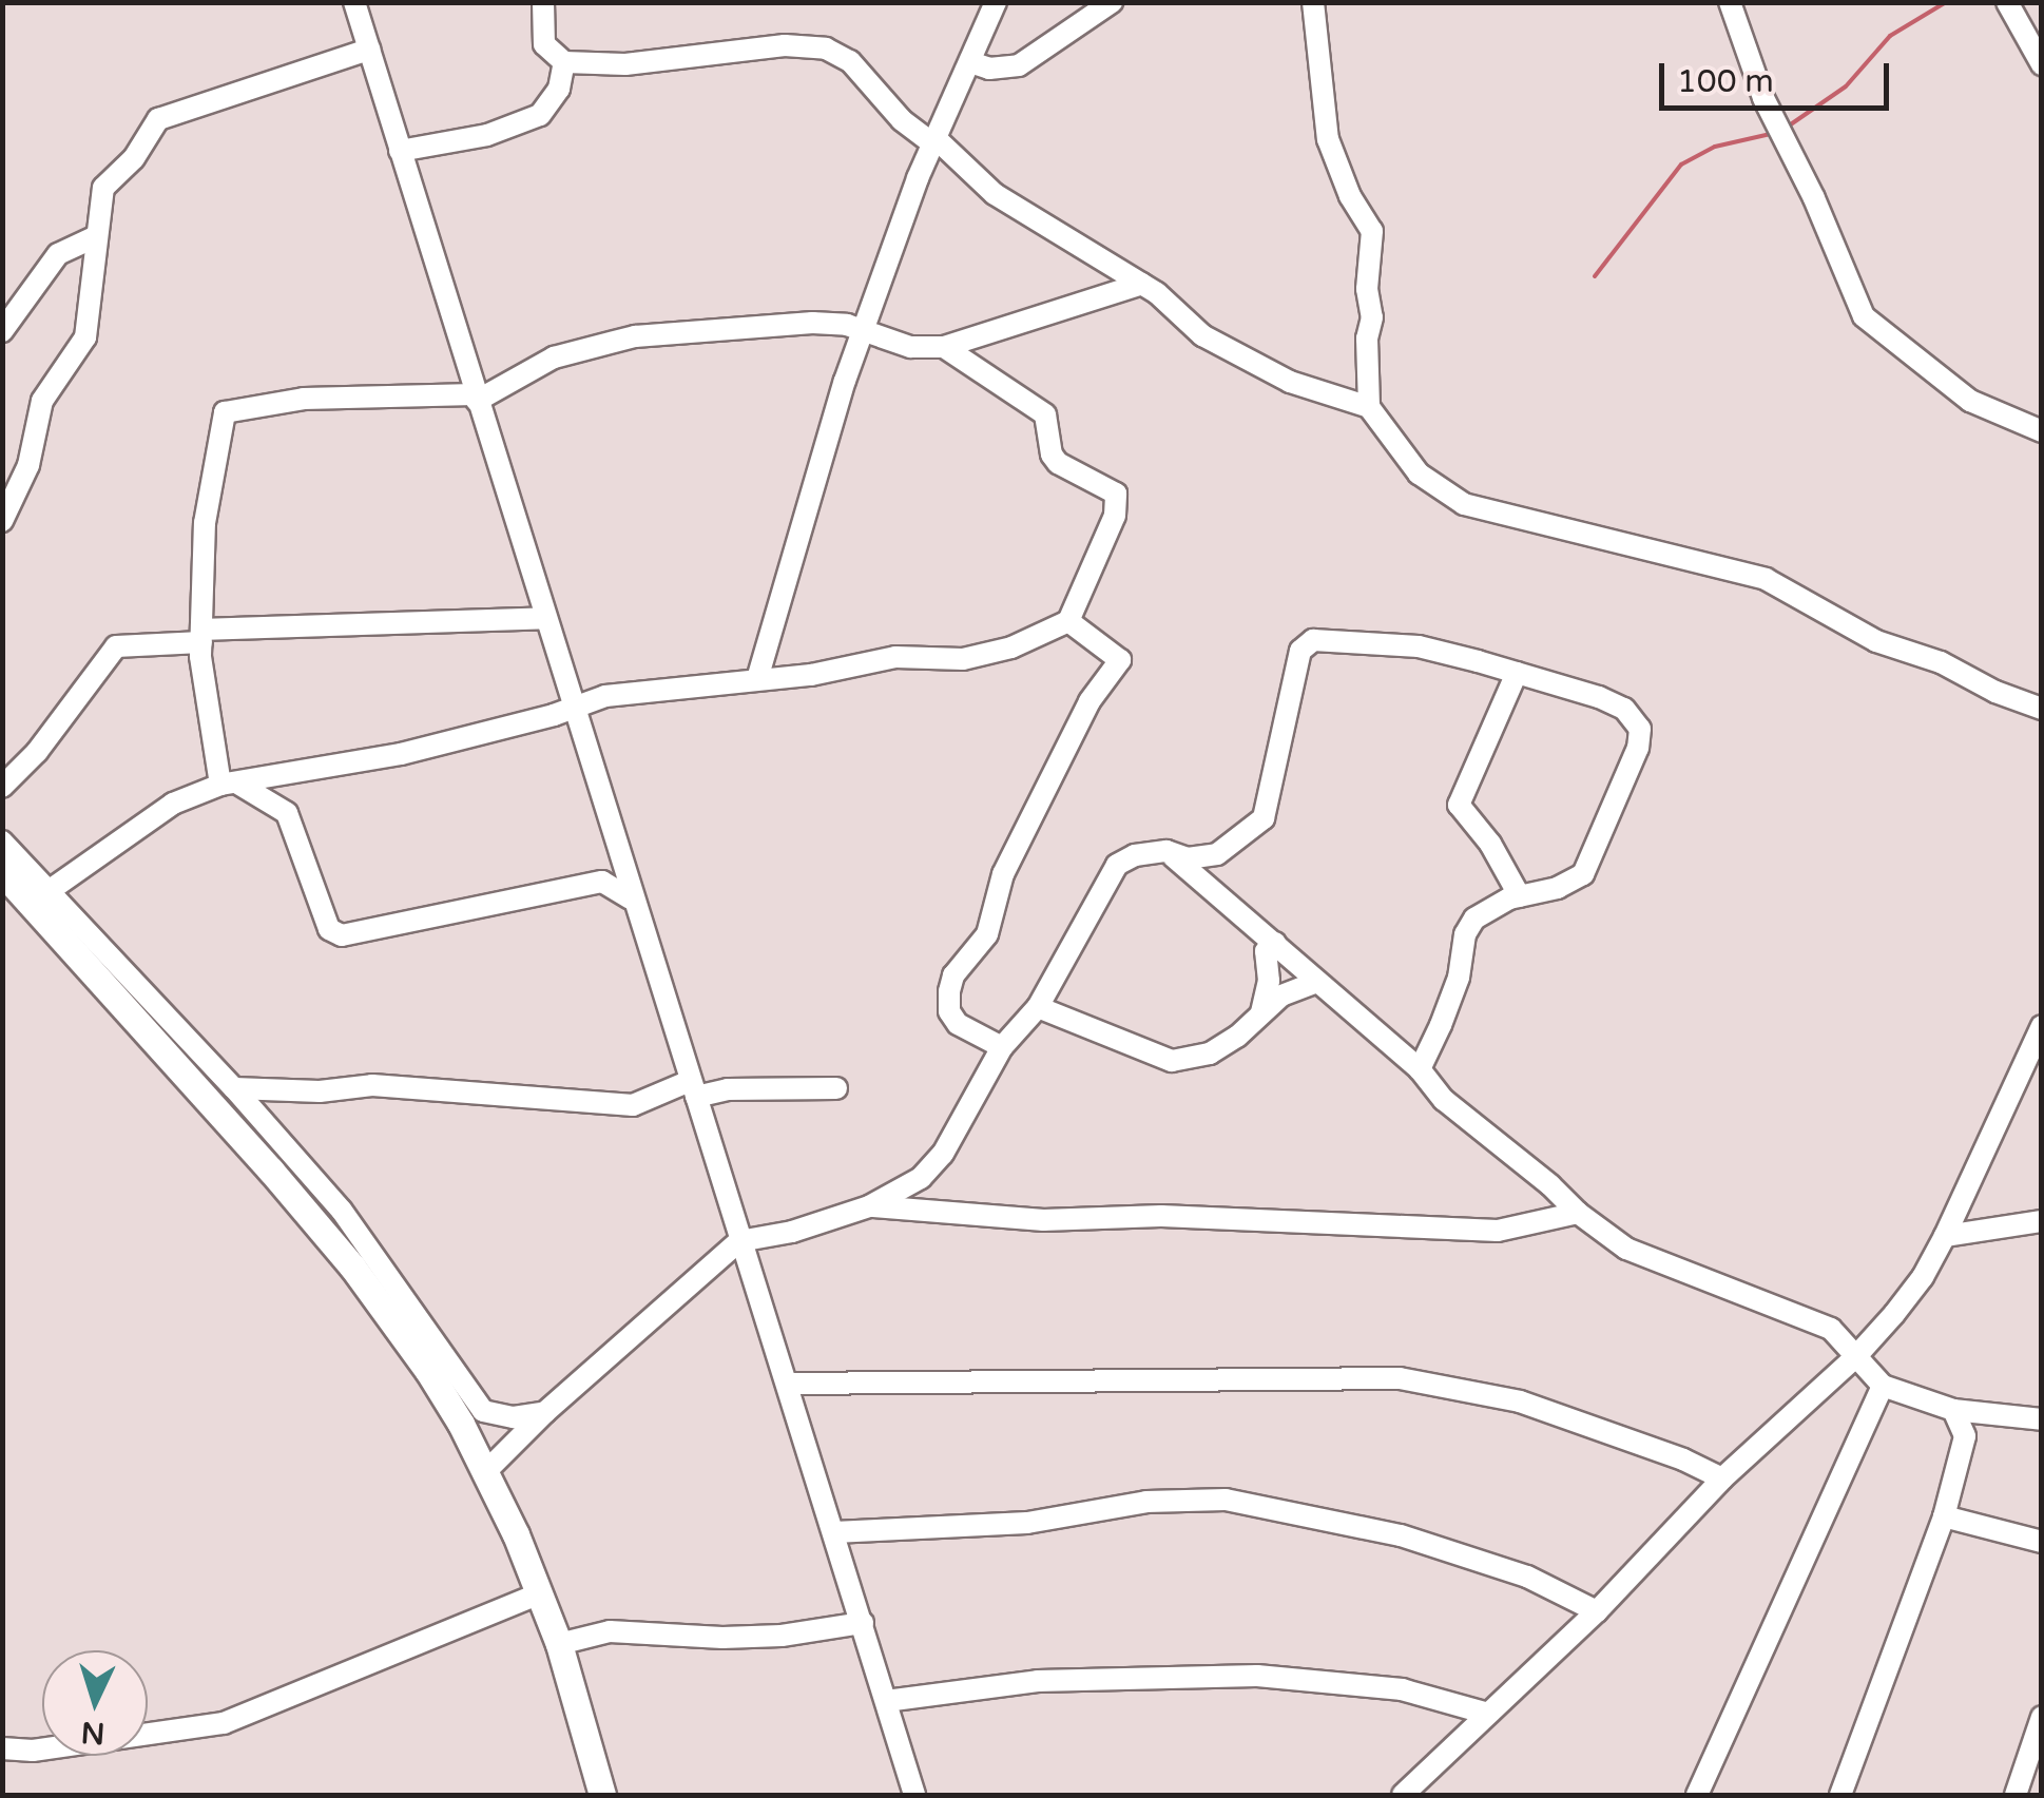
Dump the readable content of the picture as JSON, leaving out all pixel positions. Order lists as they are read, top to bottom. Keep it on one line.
{"scale_bar":"100 m","north":"bottom"}
